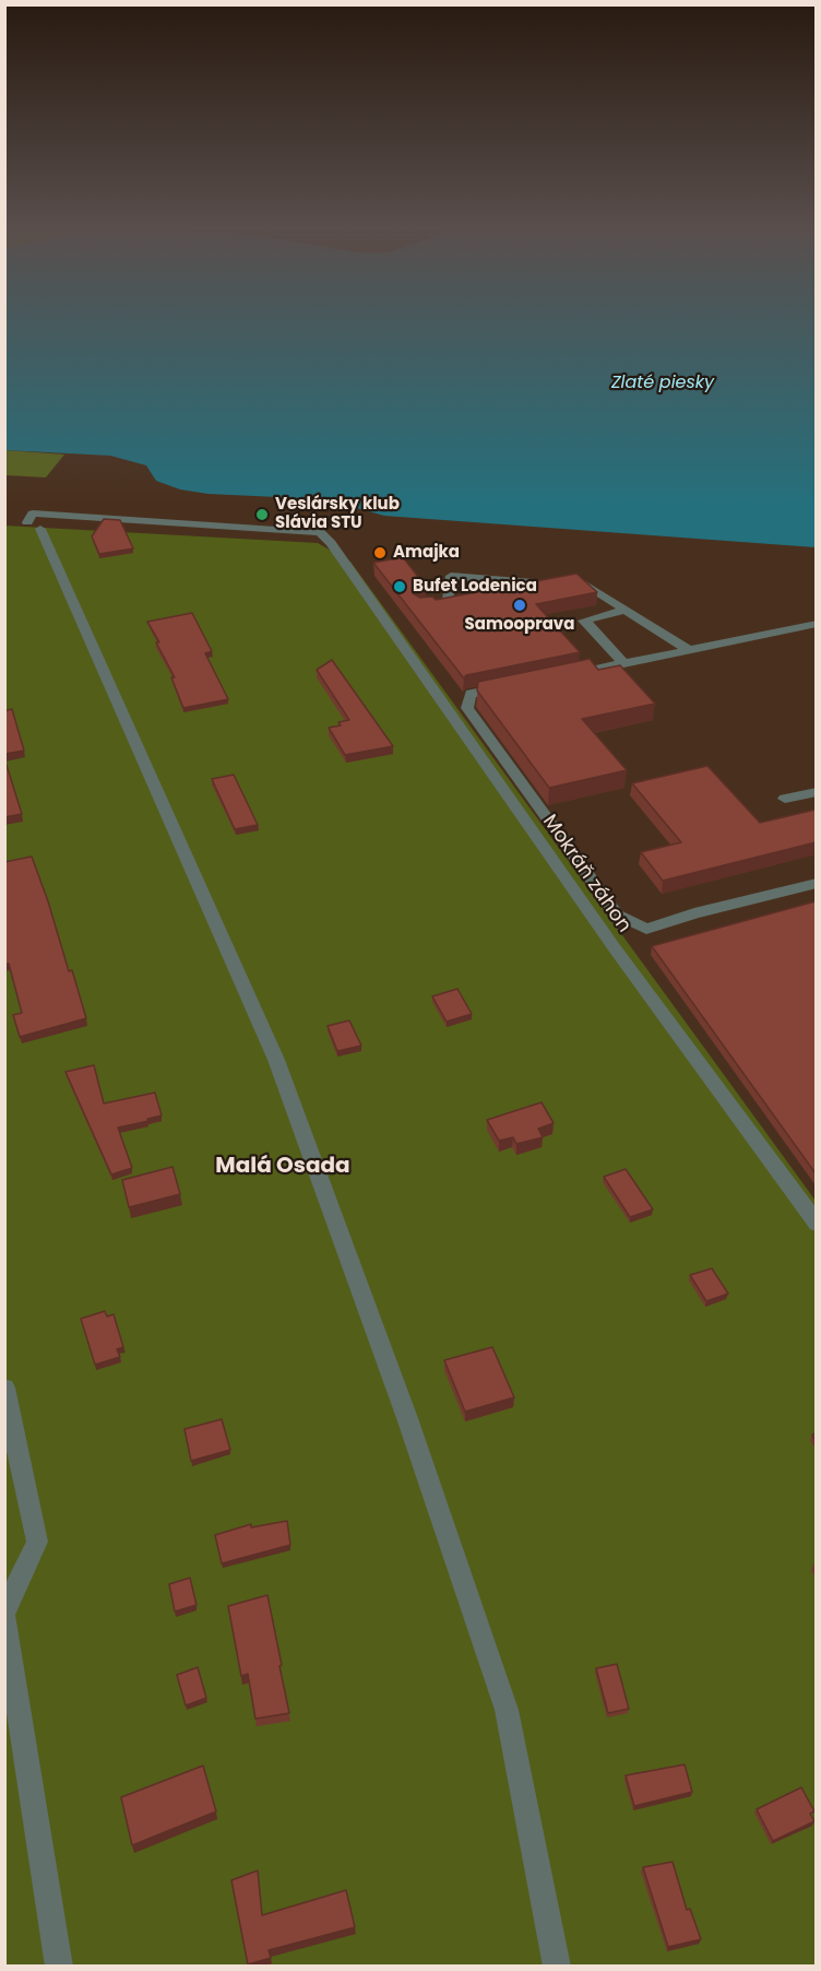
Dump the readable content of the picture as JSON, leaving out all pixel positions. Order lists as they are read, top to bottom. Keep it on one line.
{"streets":{"street":["Mokráň záhon"]},"districts":["Malá Osada"],"water":["Zlaté piesky"],"places":["Veslársky klub Slávia STU","Amajka","Bufet Lodenica","Samooprava"]}
